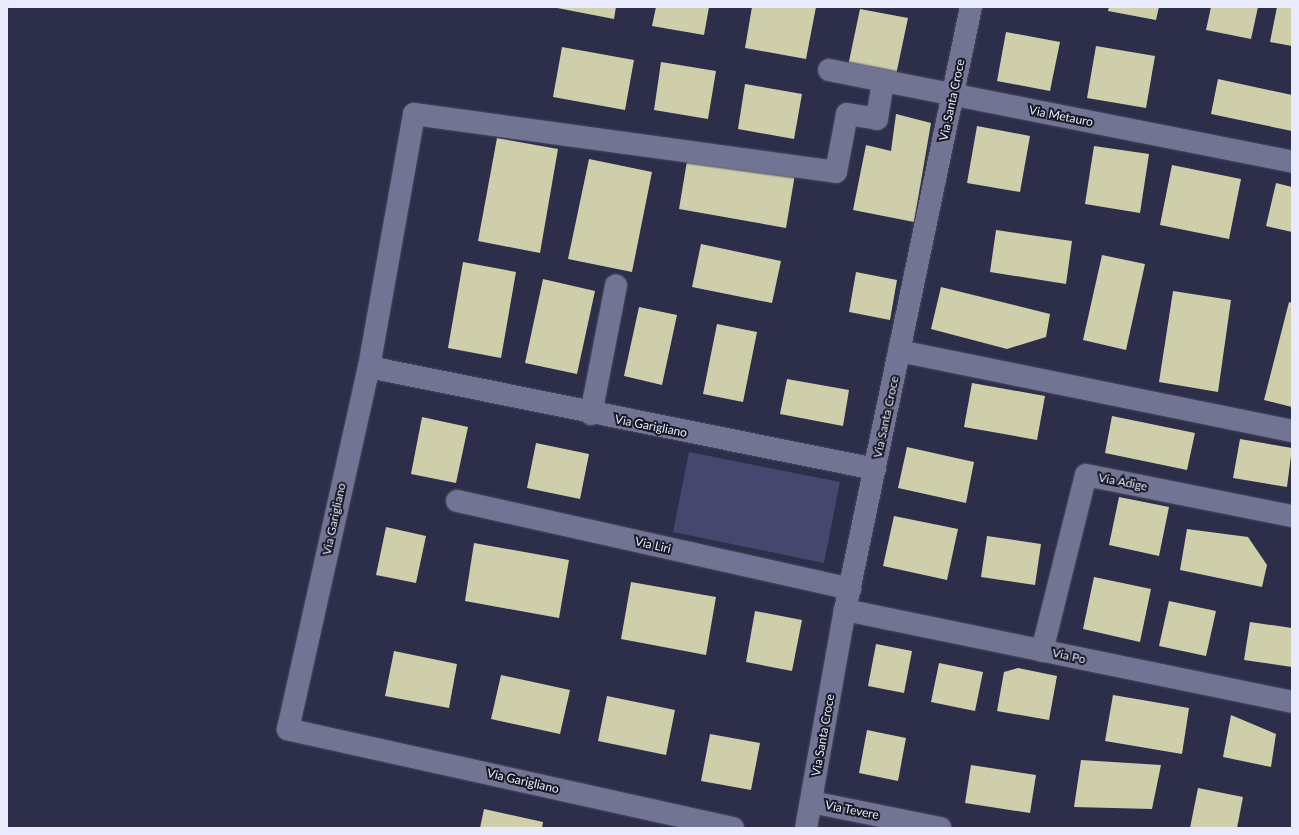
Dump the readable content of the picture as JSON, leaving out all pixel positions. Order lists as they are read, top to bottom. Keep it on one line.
{"streets":{"street":["Via Santa Croce","Via Metauro","Via Garigliano","Via Adige","Via Liri","Via Po","Via Tevere"]},"crossings":[["Via Santa Croce","Via Metauro"],["Via Santa Croce","Via Garigliano"],["Via Santa Croce","Via Liri"],["Via Santa Croce","Via Po"],["Via Santa Croce","Via Tevere"],["Via Adige","Via Po"]]}
